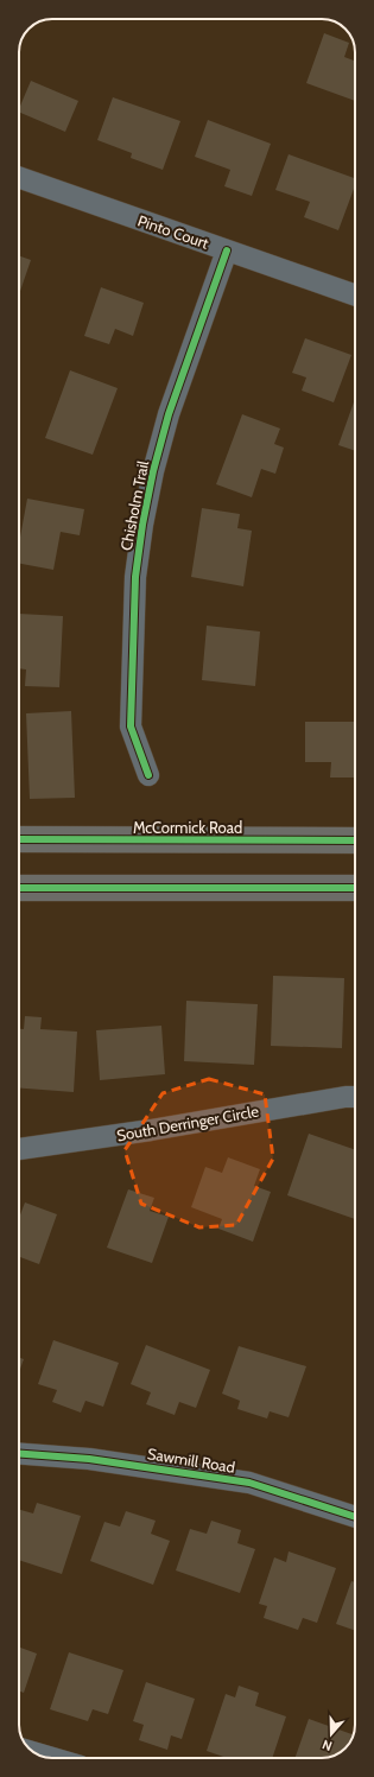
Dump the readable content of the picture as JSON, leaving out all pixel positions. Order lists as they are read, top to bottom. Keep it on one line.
{"streets":{"main road":["McCormick Road"],"street":["Pinto Court","Chisholm Trail","South Derringer Circle","Sawmill Road"]},"crossings":[["Pinto Court","Chisholm Trail"]],"north":"bottom"}
